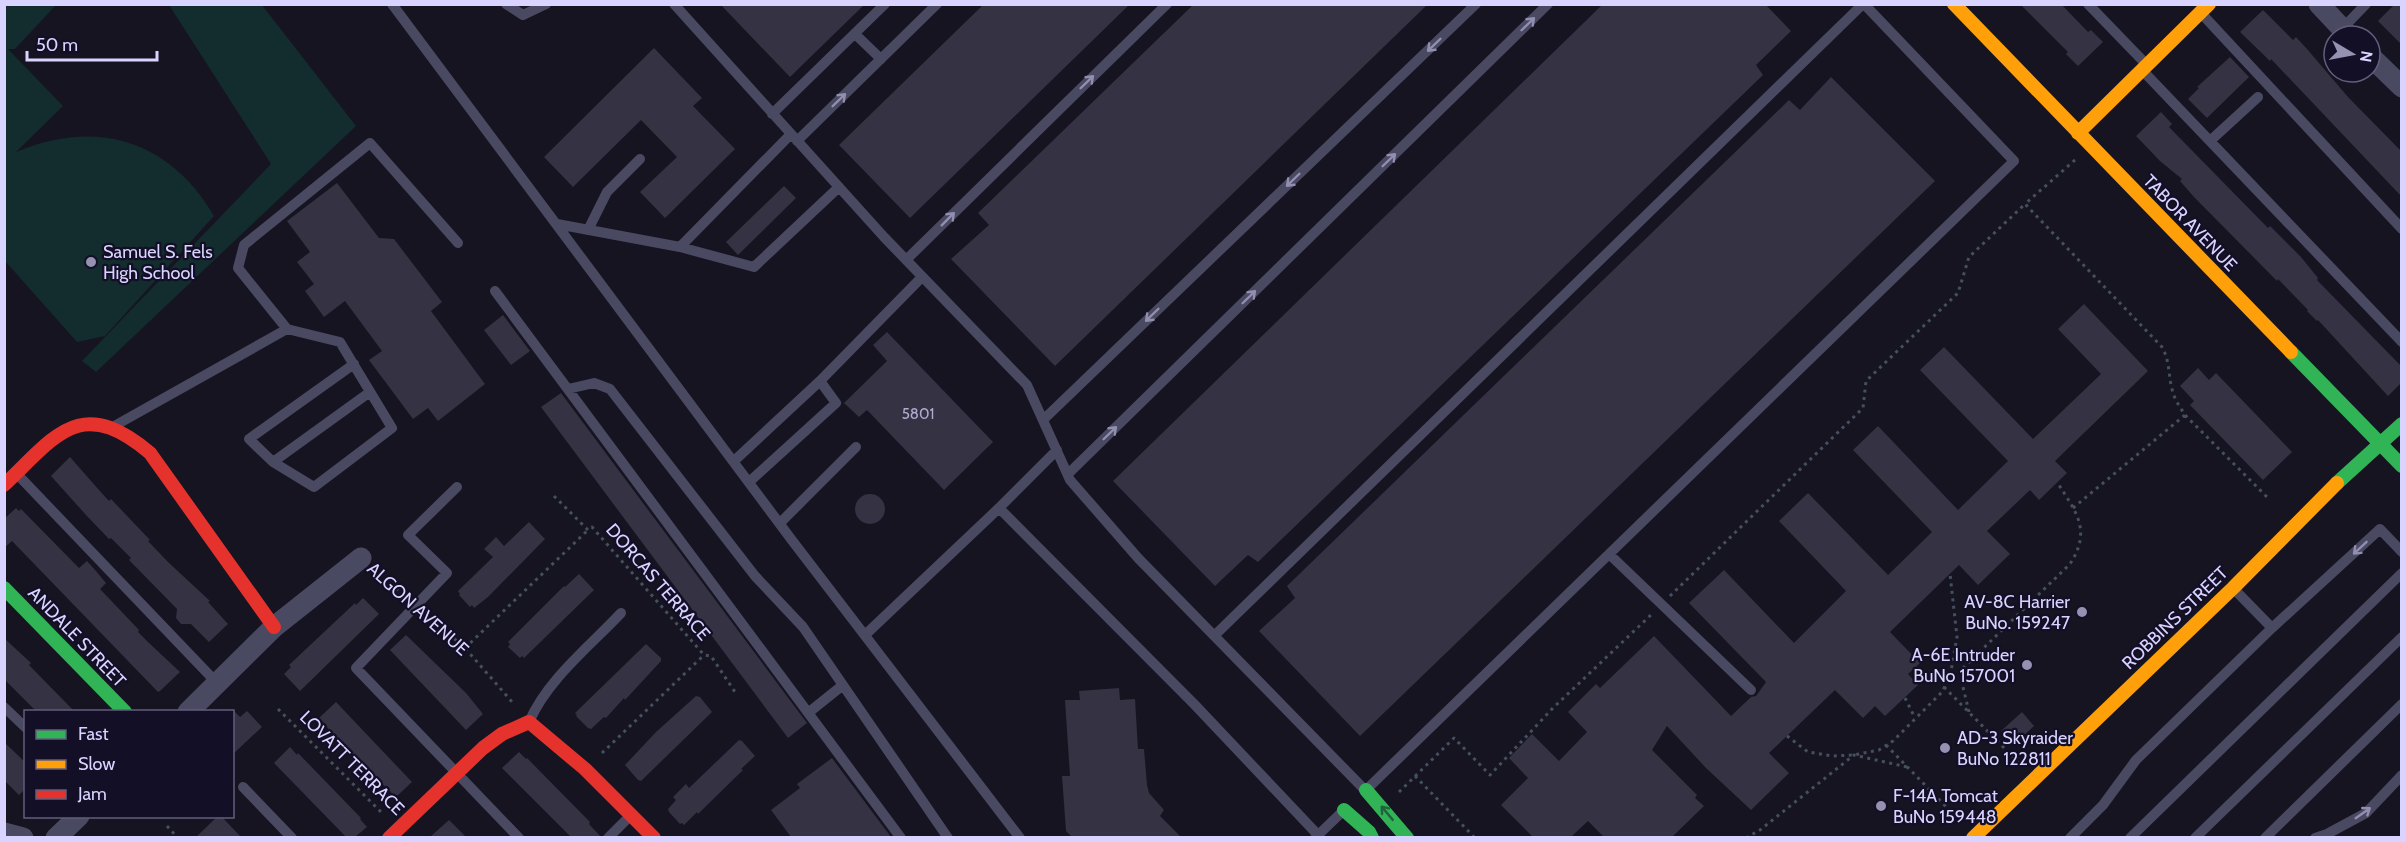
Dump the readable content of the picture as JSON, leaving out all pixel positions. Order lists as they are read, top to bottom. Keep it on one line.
{"streets":{"street":["TABOR AVENUE","ALGON AVENUE","ROBBINS STREET","ANDALE STREET"],"path":["DORCAS TERRACE","LOVATT TERRACE"]},"crossings":[["TABOR AVENUE","ROBBINS STREET"]],"places":["Samuel S. Fels High School","AV-8C Harrier BuNo. 159247","A-6E Intruder BuNo 157001","AD-3 Skyraider BuNo 122811","F-14A Tomcat BuNo 159448"],"house_numbers":["5801"],"legend":["Fast","Slow","Jam"],"scale_bar":"50 m","north":"right"}
